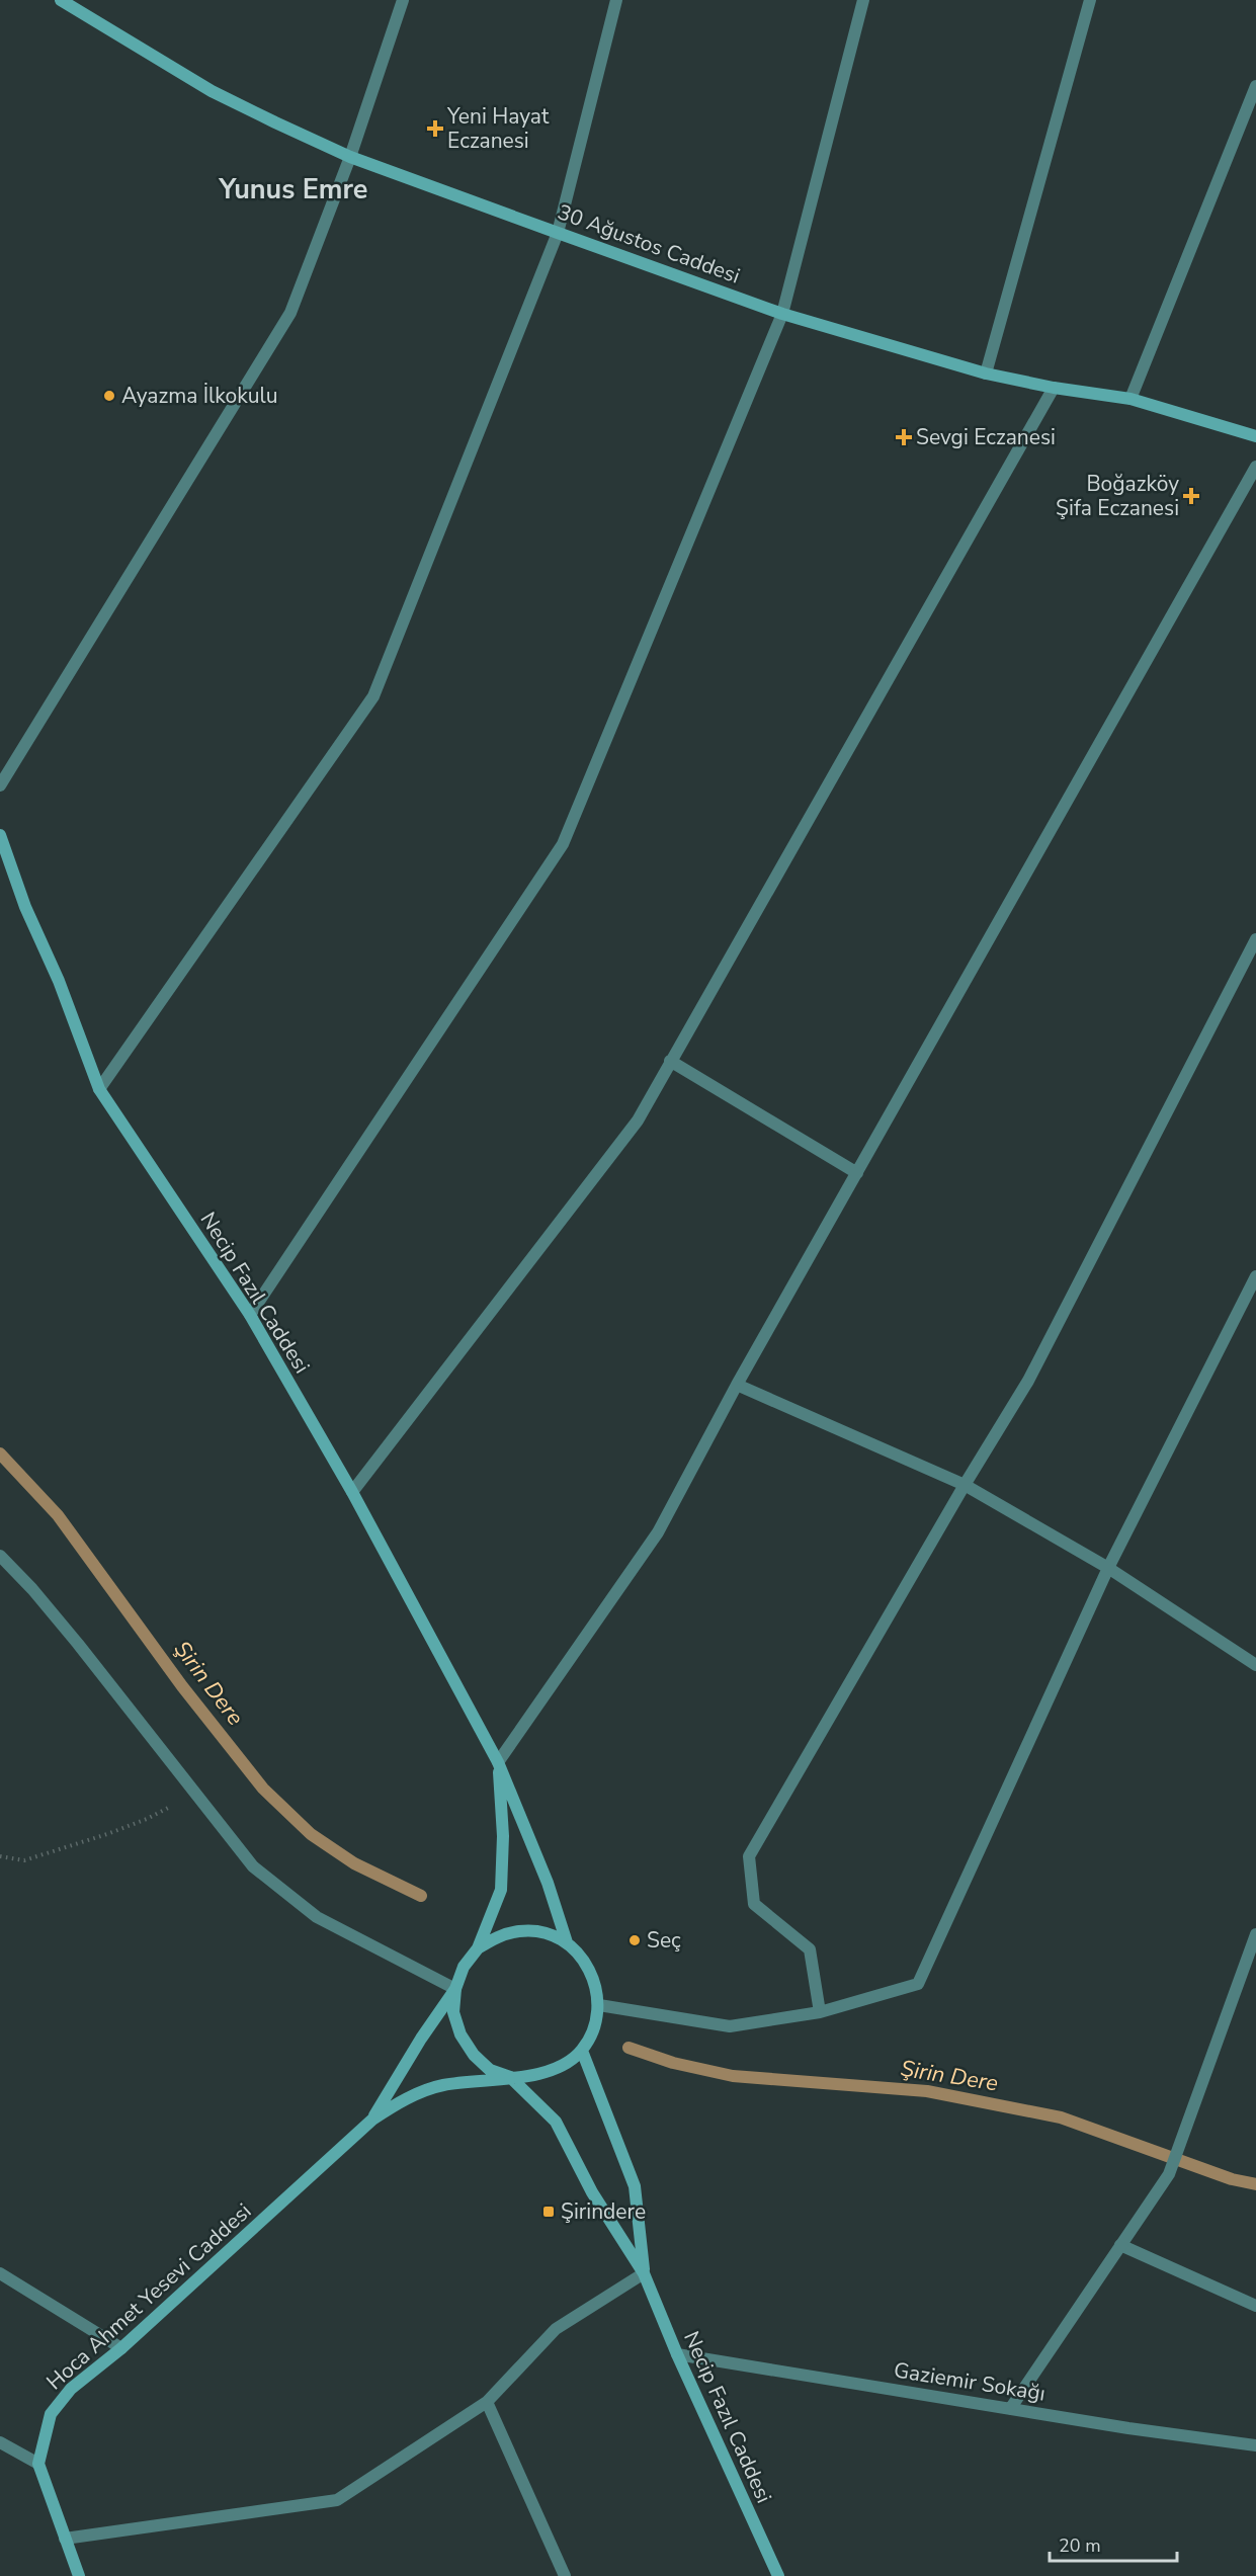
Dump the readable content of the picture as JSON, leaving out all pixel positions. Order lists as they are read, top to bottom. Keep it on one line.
{"streets":{"main road":["30 Ağustos Caddesi","Necip Fazıl Caddesi","Hoca Ahmet Yesevi Caddesi"],"street":["Gaziemir Sokağı"]},"crossings":[["Necip Fazıl Caddesi","Gaziemir Sokağı"]],"districts":["Yunus Emre"],"water":["Şirin Dere"],"places":{"health":["Yeni Hayat Eczanesi","Sevgi Eczanesi","Boğazköy Şifa Eczanesi"],"other":["Ayazma İlkokulu","Seç"],"transit":["Şirindere"]},"scale_bar":"20 m"}
